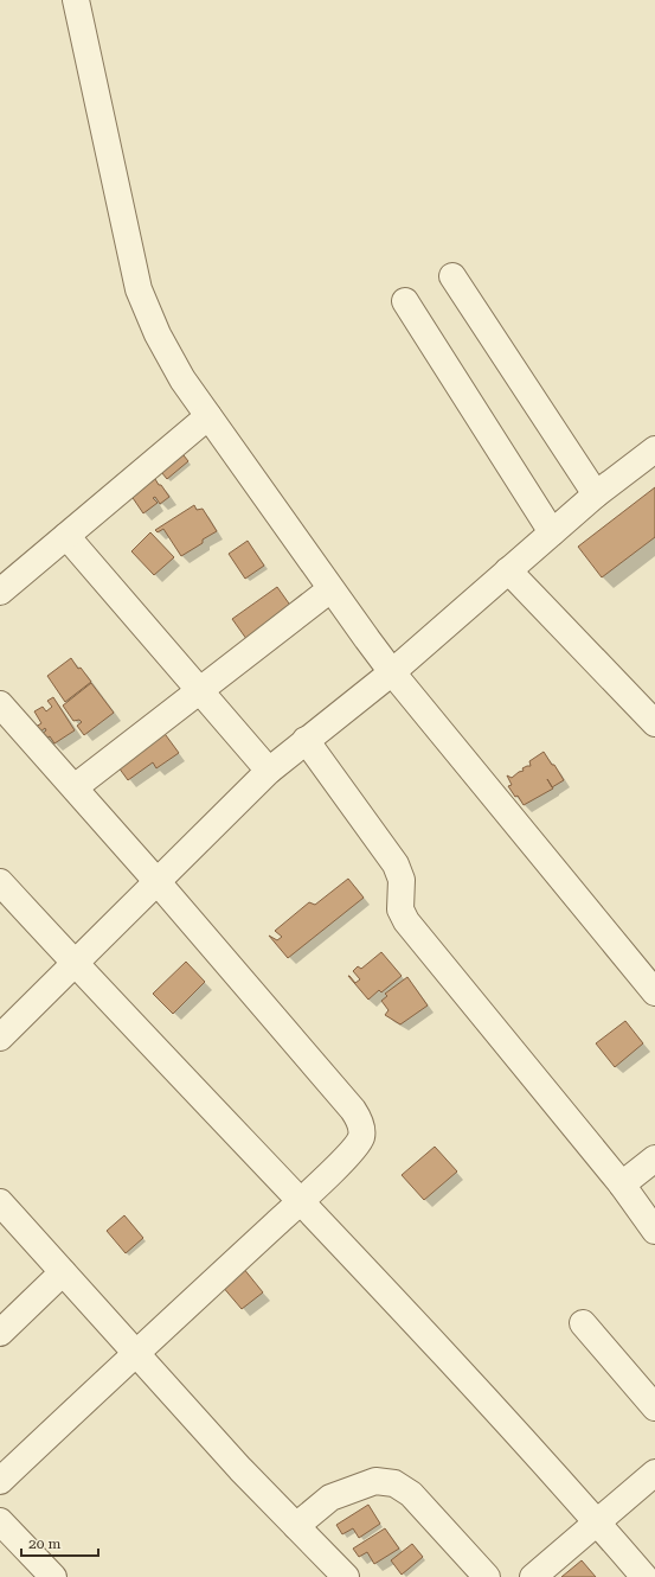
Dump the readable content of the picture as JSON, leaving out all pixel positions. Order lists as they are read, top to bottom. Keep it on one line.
{"scale_bar":"20 m"}
